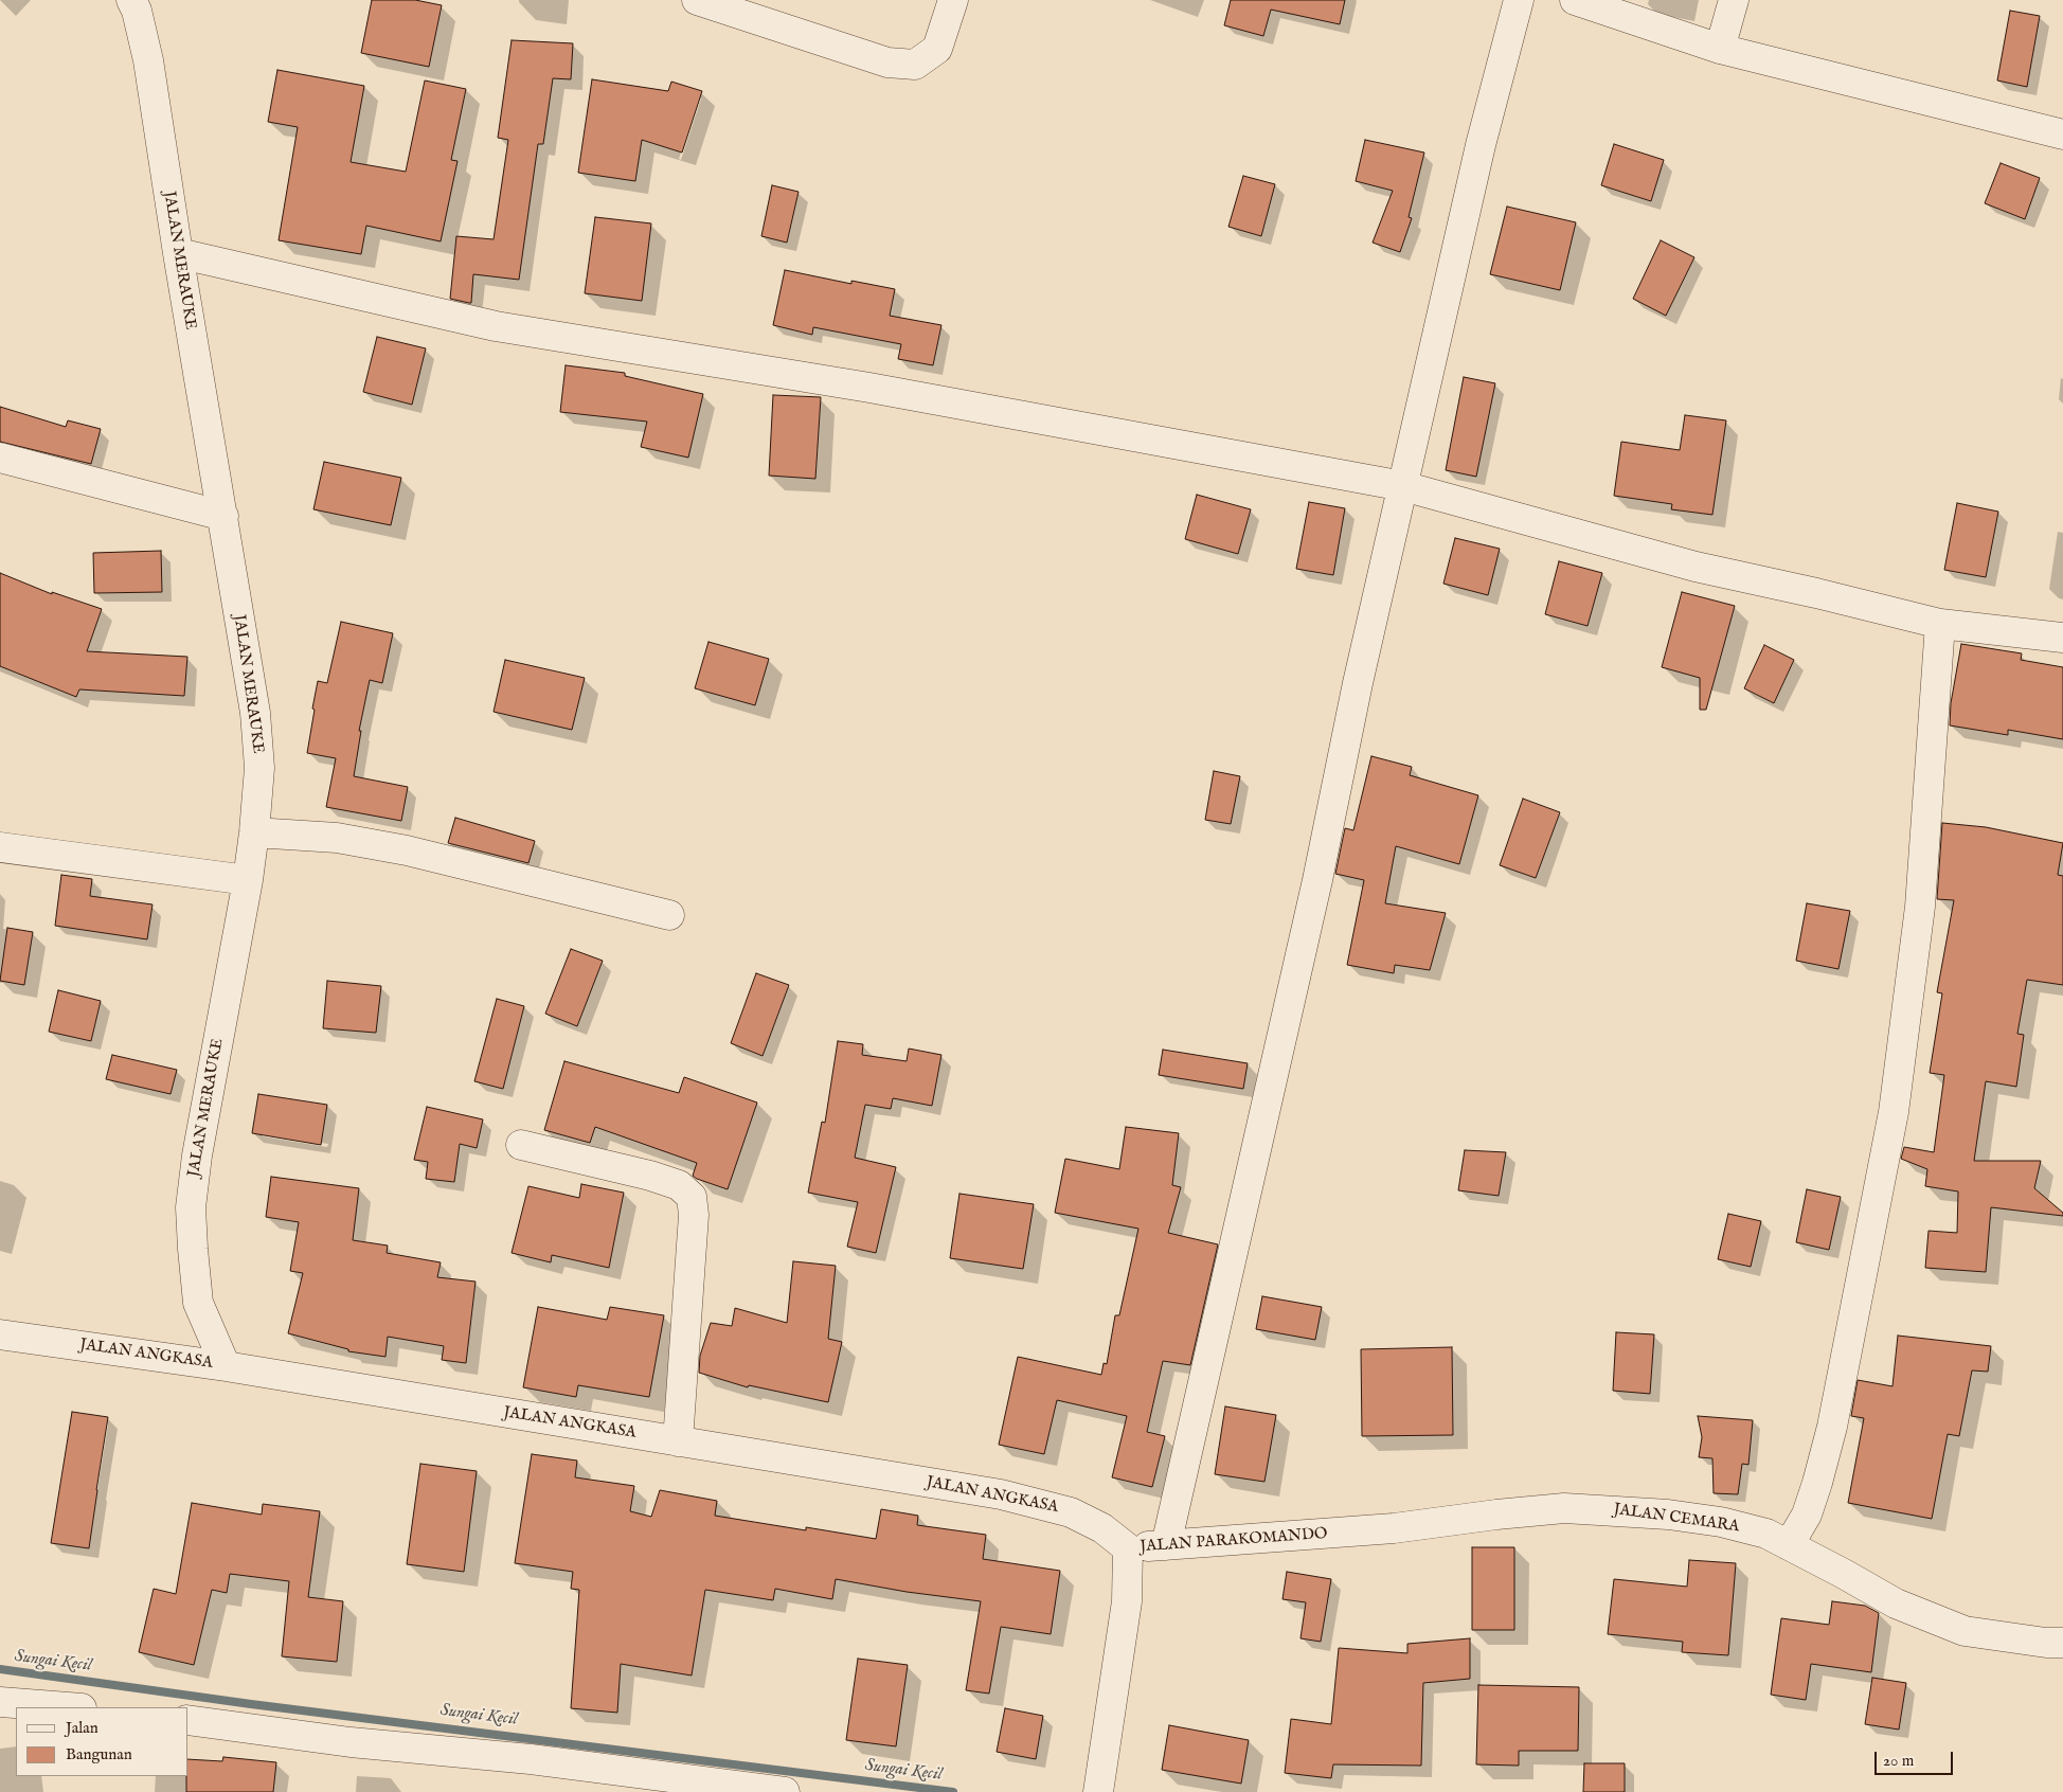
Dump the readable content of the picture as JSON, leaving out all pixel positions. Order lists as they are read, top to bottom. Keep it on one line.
{"streets":{"street":["JALAN MERAUKE","JALAN ANGKASA","JALAN CEMARA","JALAN PARAKOMANDO"]},"crossings":[["JALAN MERAUKE","JALAN ANGKASA"],["JALAN ANGKASA","JALAN PARAKOMANDO"],["JALAN CEMARA","JALAN PARAKOMANDO"]],"water":["Sungai Kecil"],"legend":["Jalan","Bangunan"],"scale_bar":"20 m"}
